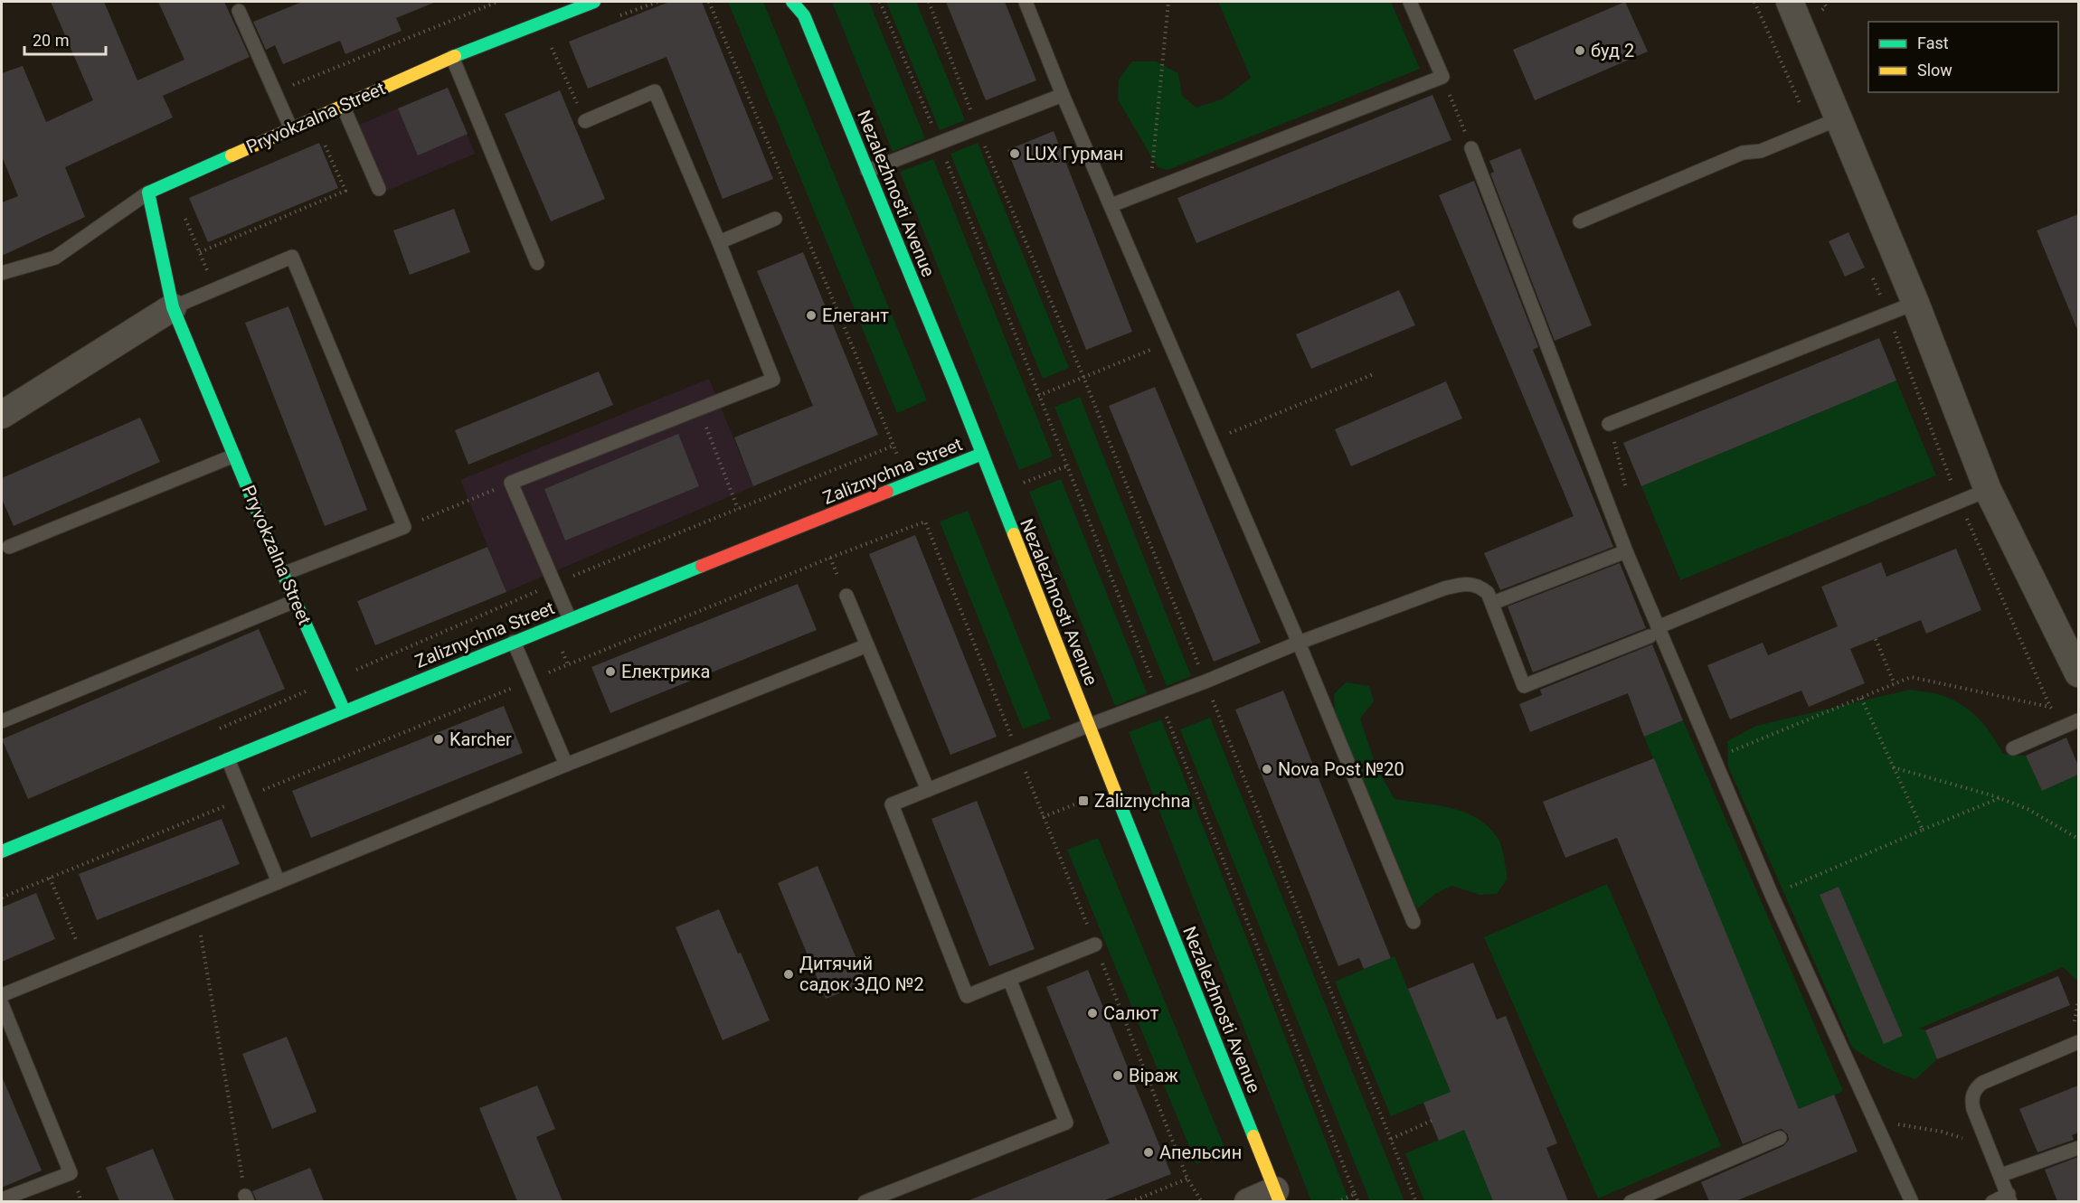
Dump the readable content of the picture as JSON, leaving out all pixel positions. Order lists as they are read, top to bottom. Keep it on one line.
{"streets":{"street":["Pryvokzalna Street","Nezalezhnosti Avenue","Zaliznychna Street"]},"crossings":[["Pryvokzalna Street","Zaliznychna Street"],["Nezalezhnosti Avenue","Zaliznychna Street"]],"places":{"other":["буд 2","LUX Гурман","Елегант","Електрика","Karcher","Nova Post №20","Дитячий садок ЗДО №2","Салют","Віраж","Апельсин"],"transit":["Zaliznychna"]},"legend":["Fast","Slow"],"scale_bar":"20 m"}
